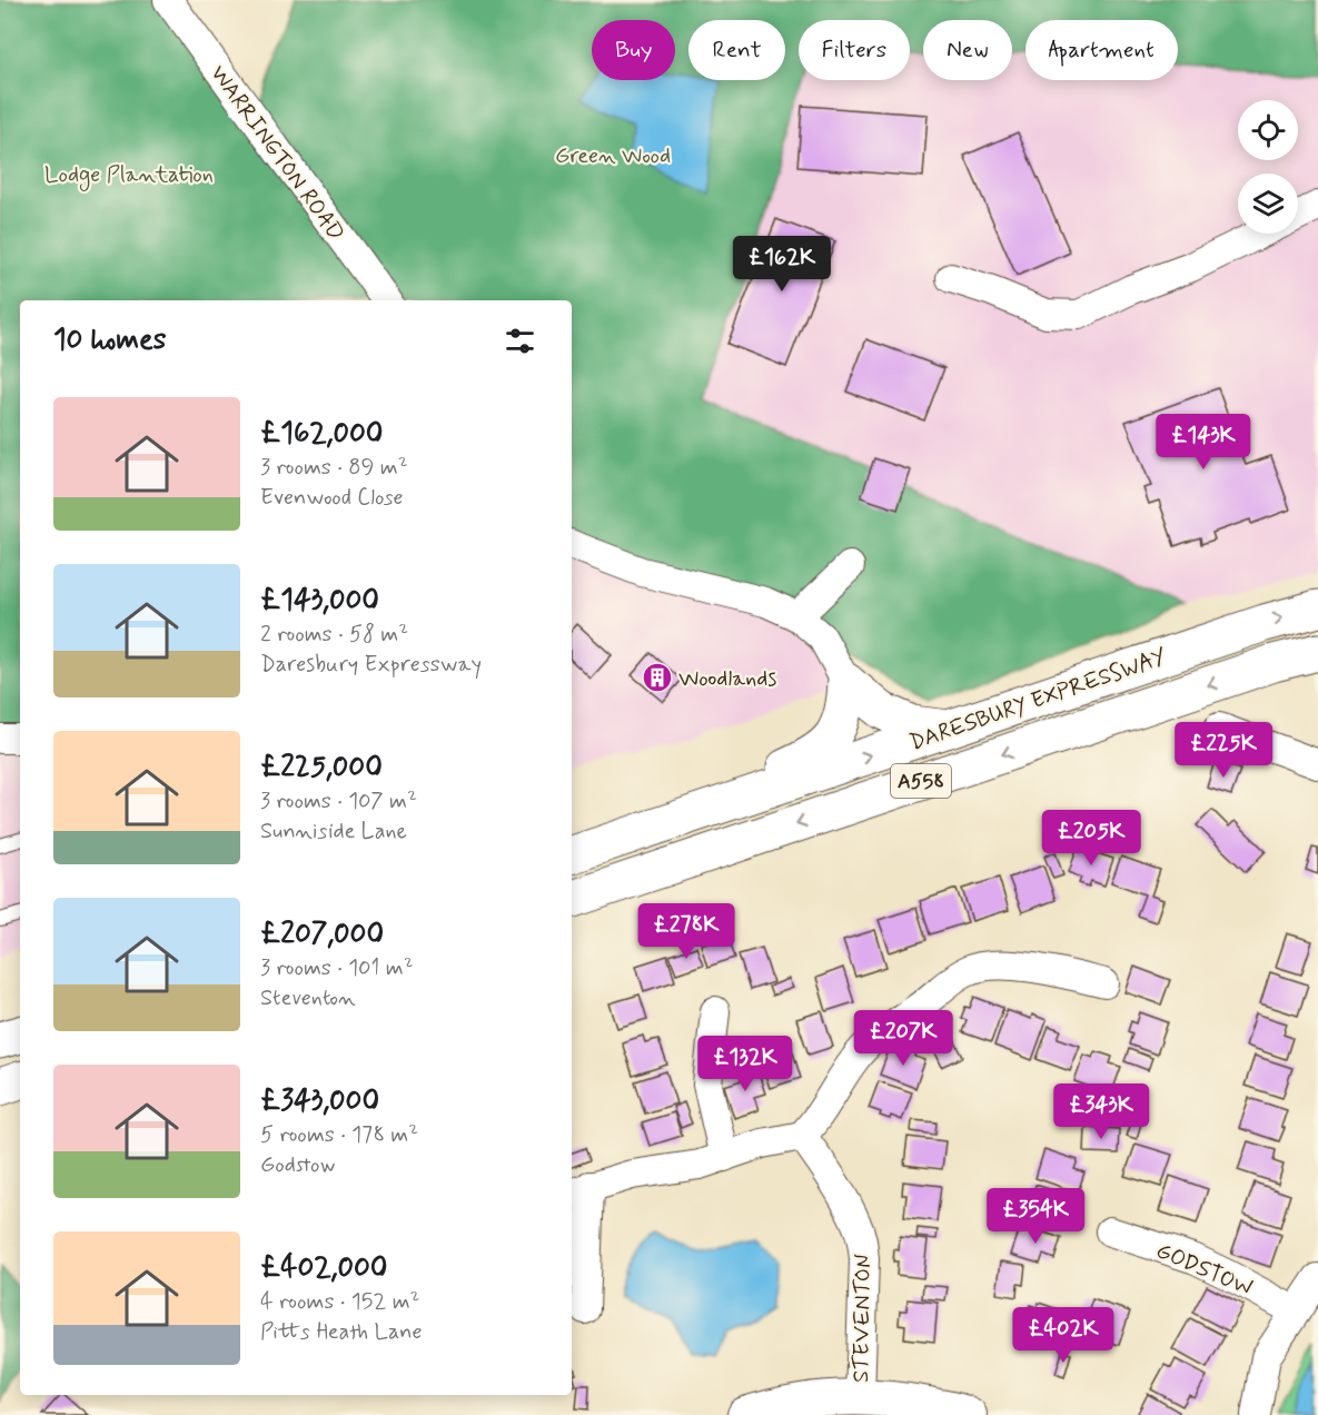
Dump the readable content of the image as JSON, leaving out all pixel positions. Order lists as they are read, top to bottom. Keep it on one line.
{"streets":{"main road":["DARESBURY EXPRESSWAY","A558"],"street":["WARRINGTON ROAD","GODSTOW","STEVENTON"]},"parks":["Green Wood","Lodge Plantation"],"places":{"building":["Woodlands"]},"page":{"chip":["Buy","Rent","Filters","New","Apartment"],"price":["£162K","£143K","£225K","£205K","£278K","£207K","£132K","£343K","£354K","£402K"],"heading":"10 homes","list":[{"name":"£162,000","note":"3 rooms · 89 m² · Evenwood Close"},{"name":"£143,000","note":"2 rooms · 58 m² · Daresbury Expressway"},{"name":"£225,000","note":"3 rooms · 107 m² · Sunniside Lane"},{"name":"£207,000","note":"3 rooms · 101 m² · Steventon"},{"name":"£343,000","note":"5 rooms · 178 m² · Godstow"},{"name":"£402,000","note":"4 rooms · 152 m² · Pitts Heath Lane"}]}}
